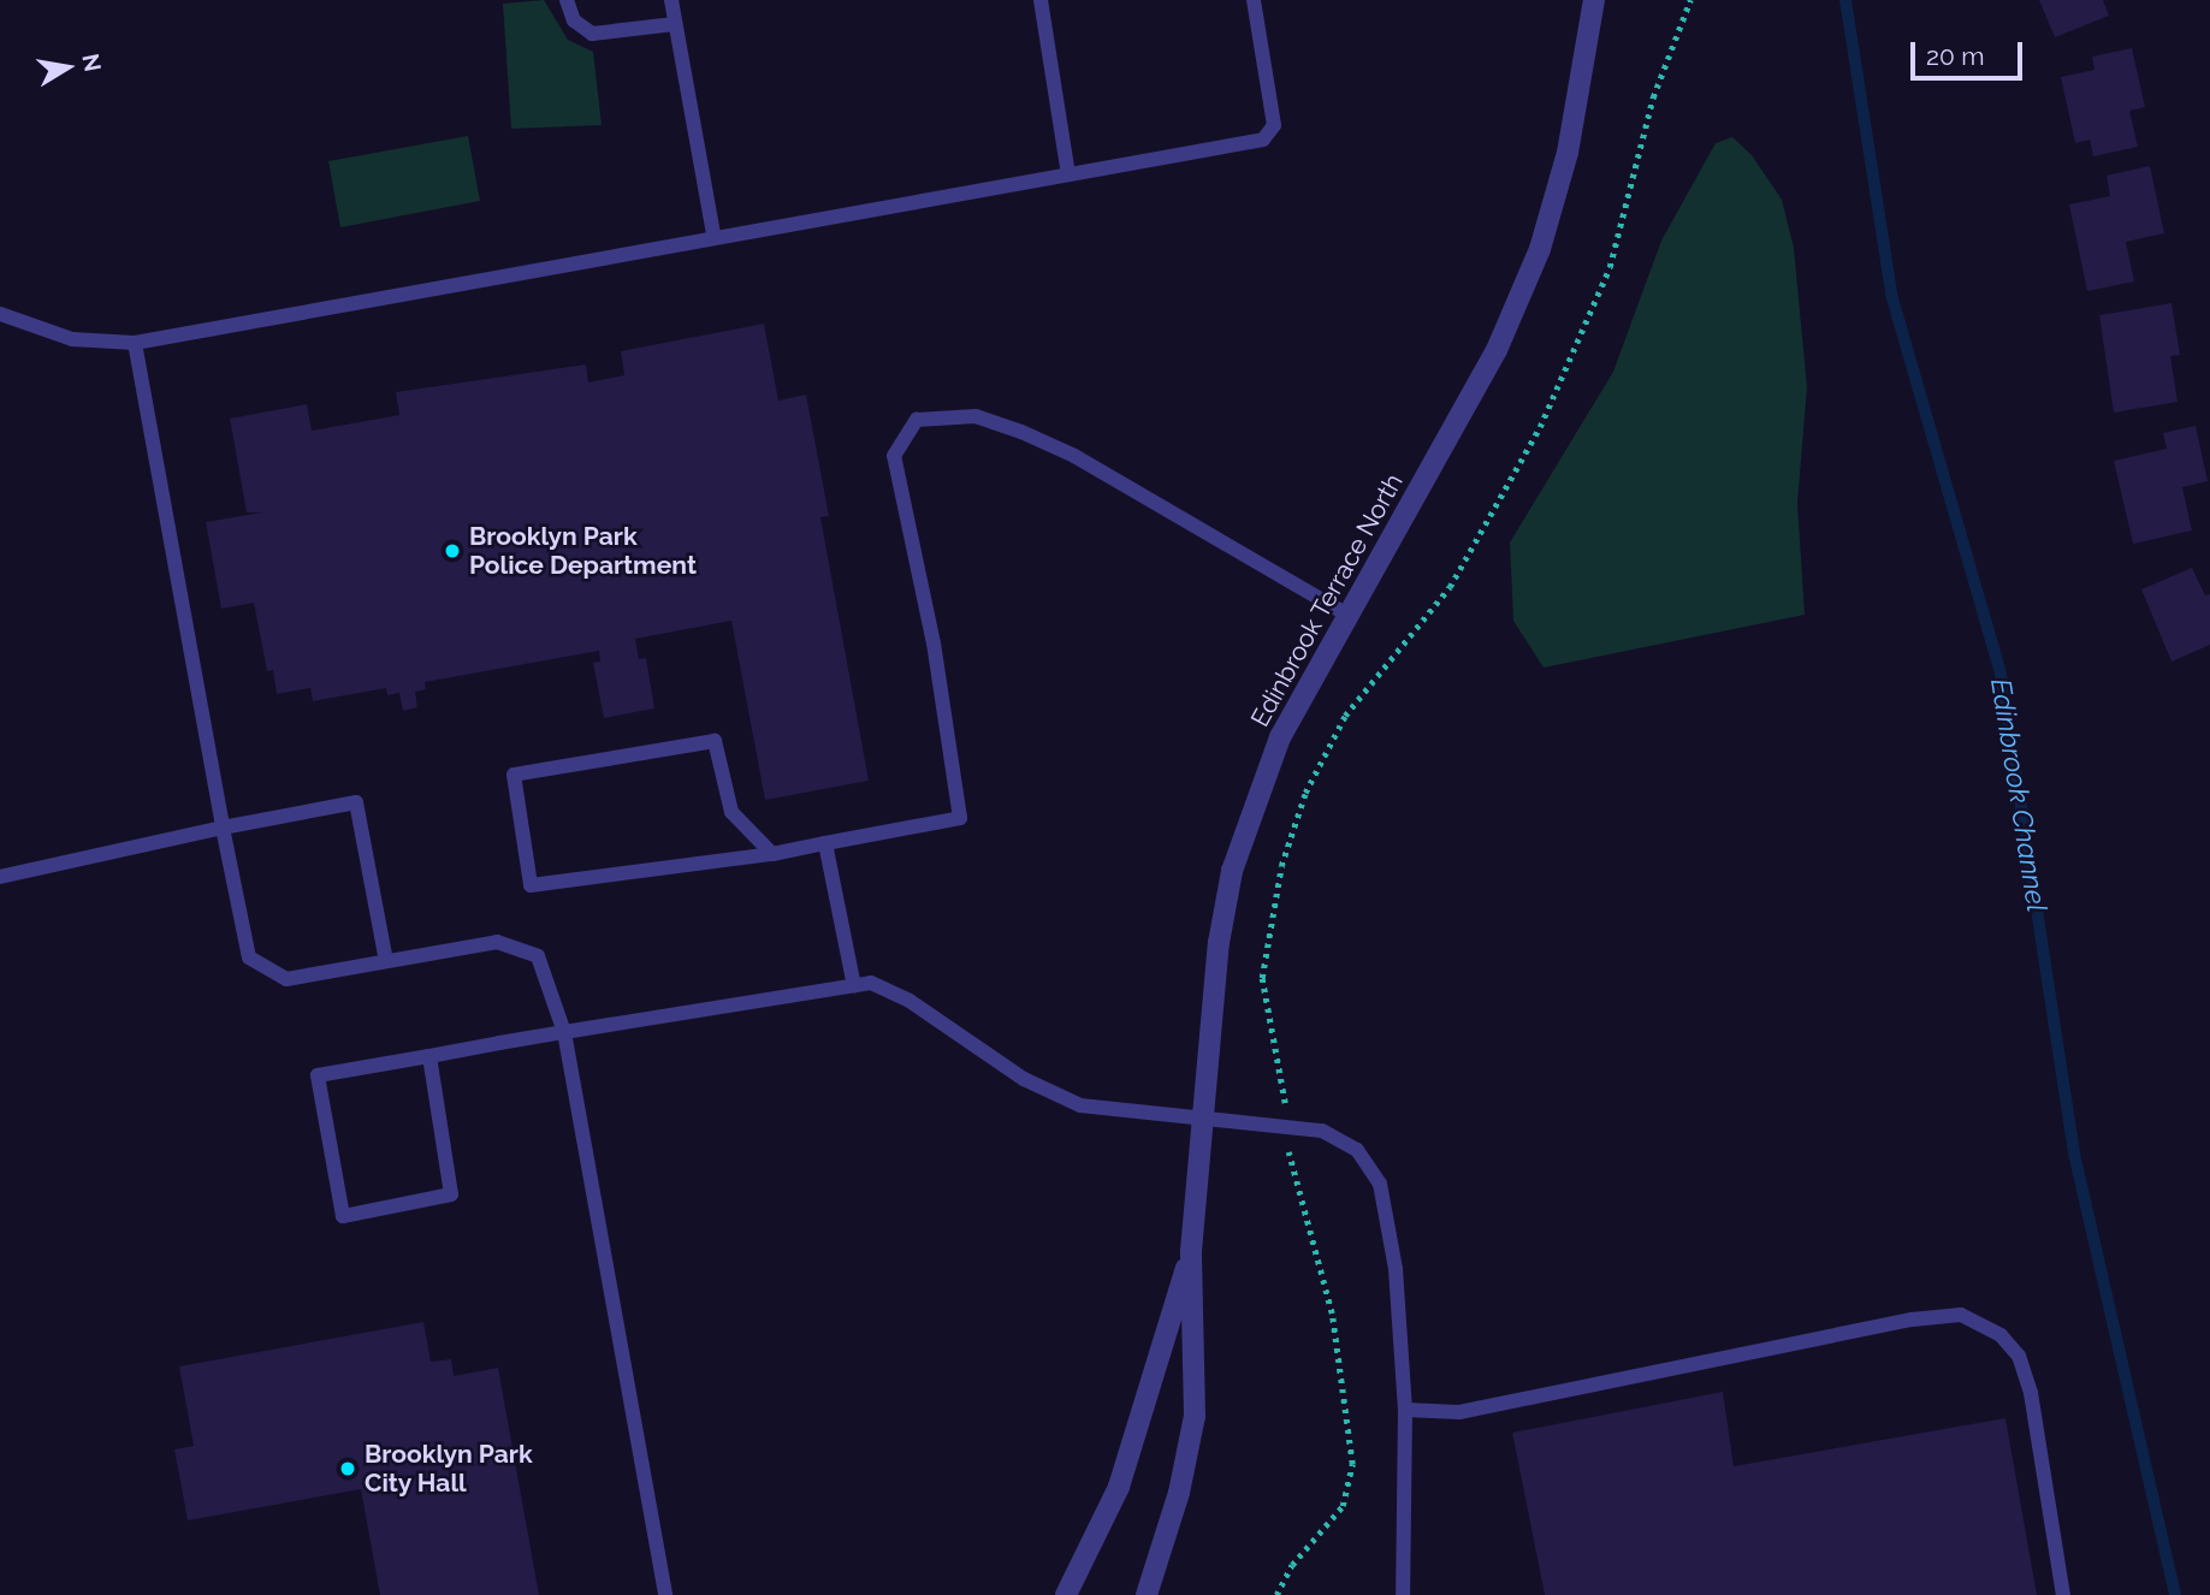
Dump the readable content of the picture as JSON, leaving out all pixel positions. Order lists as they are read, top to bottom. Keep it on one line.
{"streets":{"street":["Edinbrook Terrace North"]},"water":["Edinbrook Channel"],"places":["Brooklyn Park Police Department","Brooklyn Park City Hall"],"scale_bar":"20 m","north":"right"}
